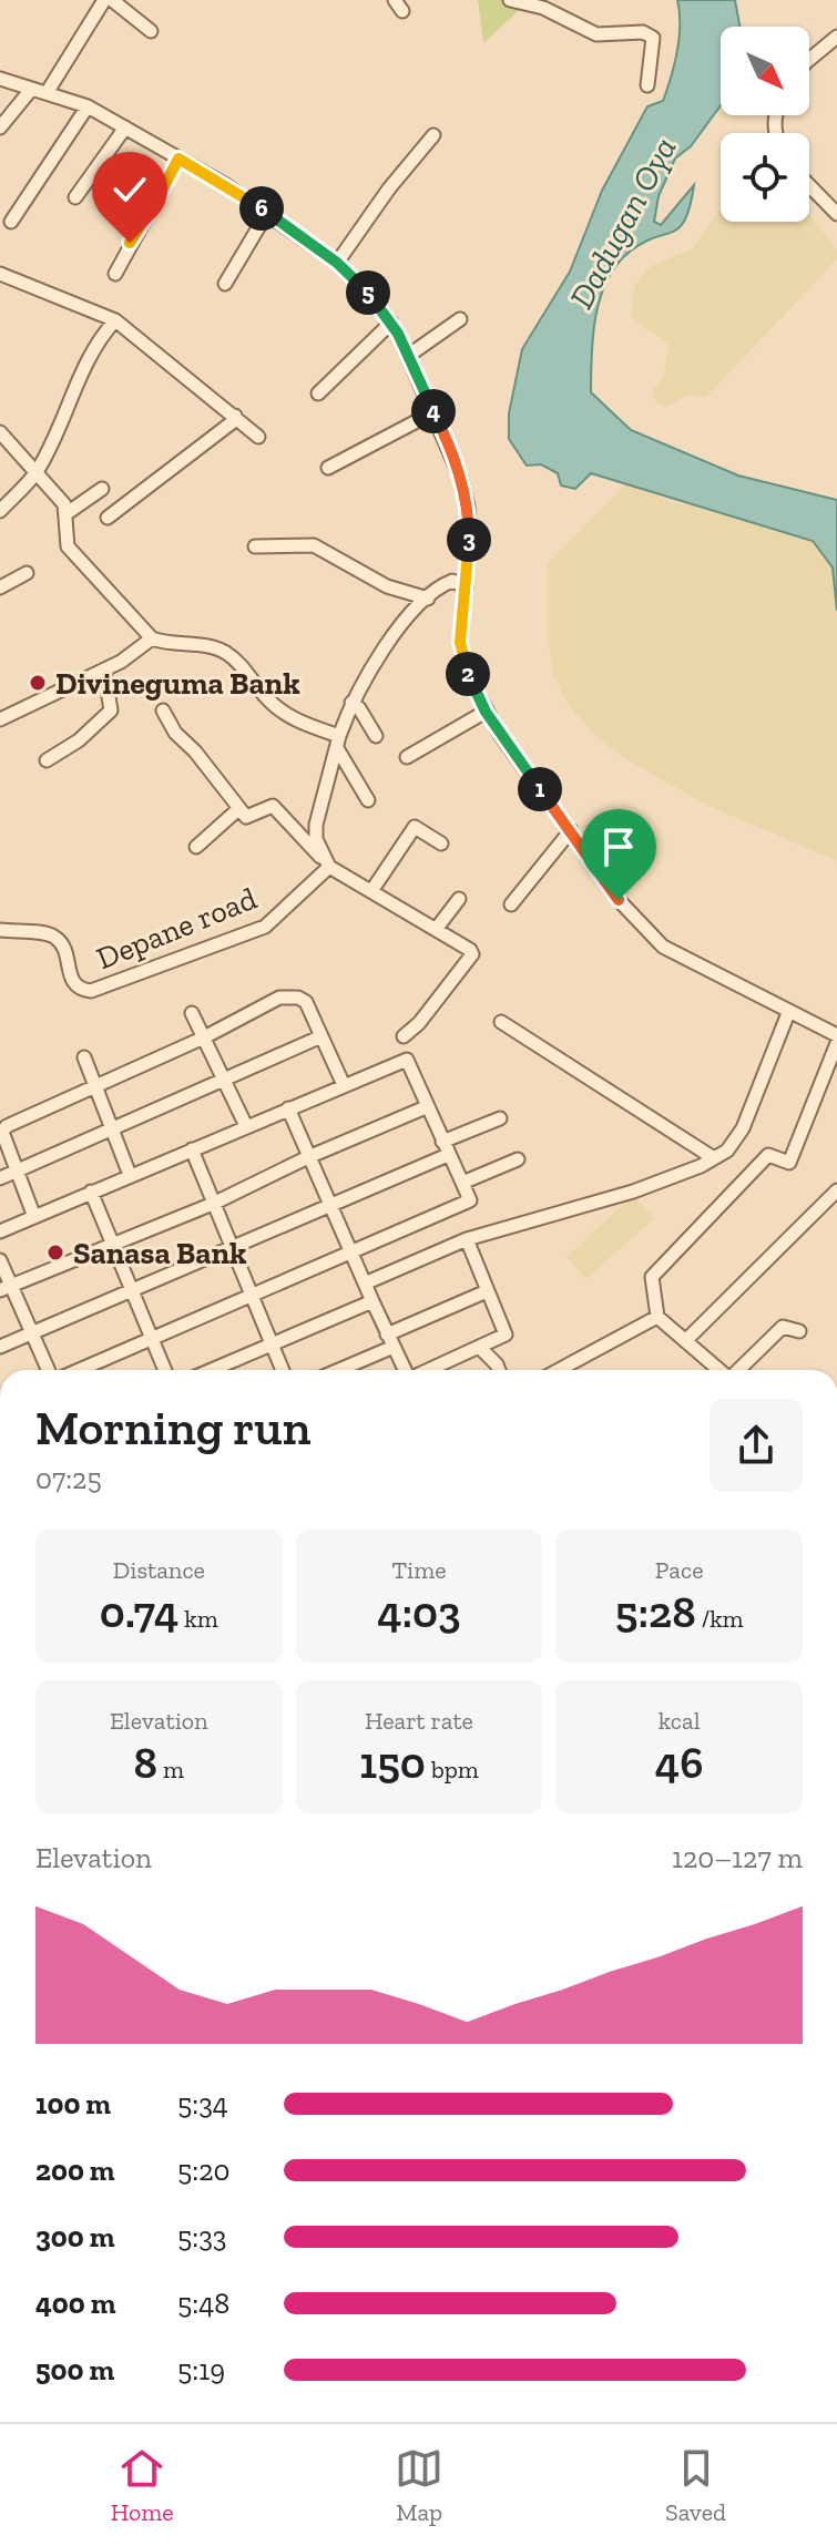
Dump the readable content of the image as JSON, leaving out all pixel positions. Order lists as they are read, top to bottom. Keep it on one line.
{"streets":{"street":["Depane road"]},"water":["Dadugan Oya"],"places":["Divineguma Bank","Sanasa Bank"],"north":"bottom right","page":{"pins":["6","5","4","3","2","1"],"heading":["Morning run","07:25"],"stats":[["Distance","0.74 km"],["Time","4:03"],["Pace","5:28 /km"],["Elevation","8 m"],["Heart rate","150 bpm"],["kcal","46"]],"chart":["Elevation","120–127 m"],"list":[{"name":"100 m","note":"5:34"},{"name":"200 m","note":"5:20"},{"name":"300 m","note":"5:33"},{"name":"400 m","note":"5:48"},{"name":"500 m","note":"5:19"}],"tabs":["Home","Map","Saved"]}}
